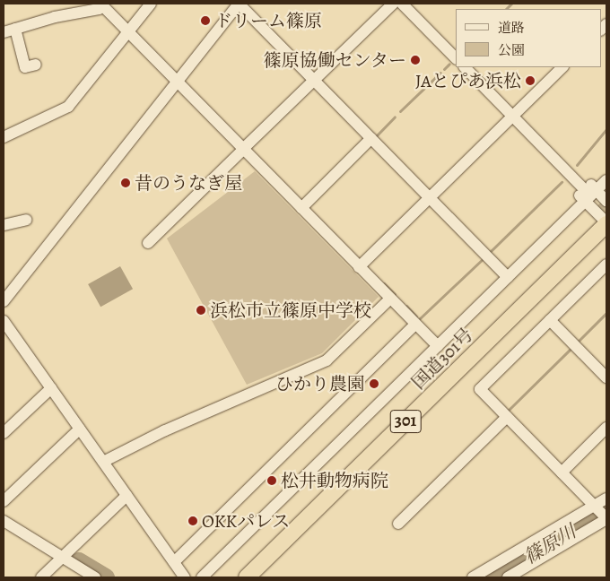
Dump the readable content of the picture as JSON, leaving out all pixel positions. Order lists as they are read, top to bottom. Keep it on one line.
{"streets":{"highway":["国道301号","301"]},"water":["篠原川"],"places":["ドリーム篠原","篠原協働センター","JAとぴあ浜松","昔のうなぎ屋","浜松市立篠原中学校","ひかり農園","松井動物病院","OKKパレス"],"legend":["道路","公園"]}
